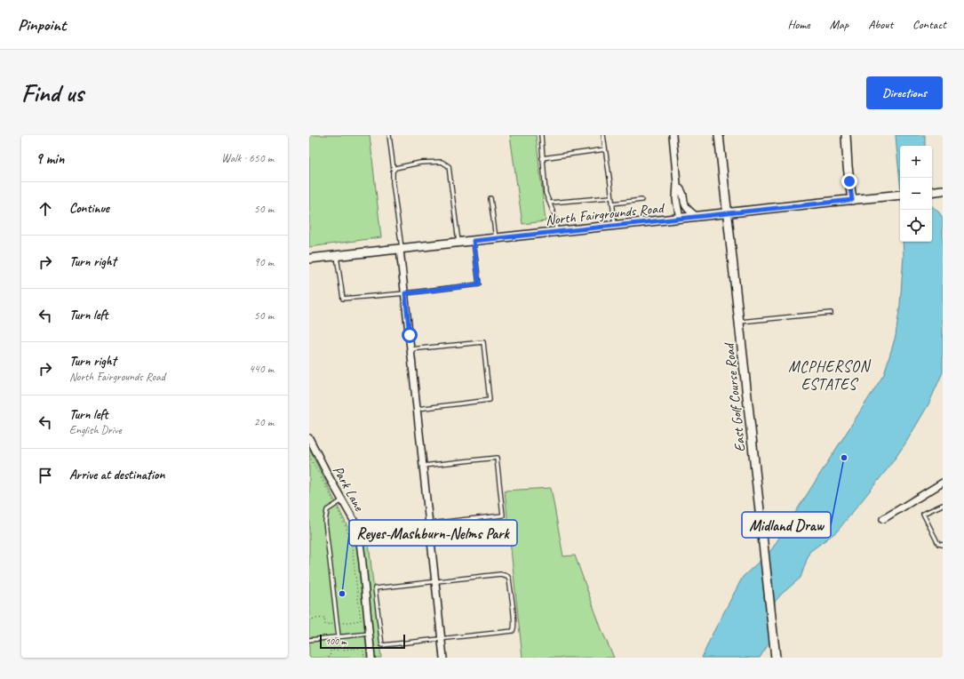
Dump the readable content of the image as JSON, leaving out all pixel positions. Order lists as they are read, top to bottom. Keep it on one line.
{"streets":{"main road":["North Fairgrounds Road","East Golf Course Road"],"street":["Park Lane"]},"crossings":[["North Fairgrounds Road","East Golf Course Road"]],"districts":["MCPHERSON ESTATES"],"places":["Midland Draw","Reyes-Mashburn-Nelms Park"],"scale_bar":"100 m","page":{"header":"Pinpoint","nav":["Home","Map","About","Contact"],"buttons":"Directions","title":"Find us","heading":["9 min","Walk · 650 m"],"map_buttons":["+","−"],"list":[["Continue","50 m"],["Turn right","90 m"],["Turn left","50 m"],["Turn right","North Fairgrounds Road","440 m"],["Turn left","English Drive","20 m"],"Arrive at destination"],"scale":"100 m"}}
